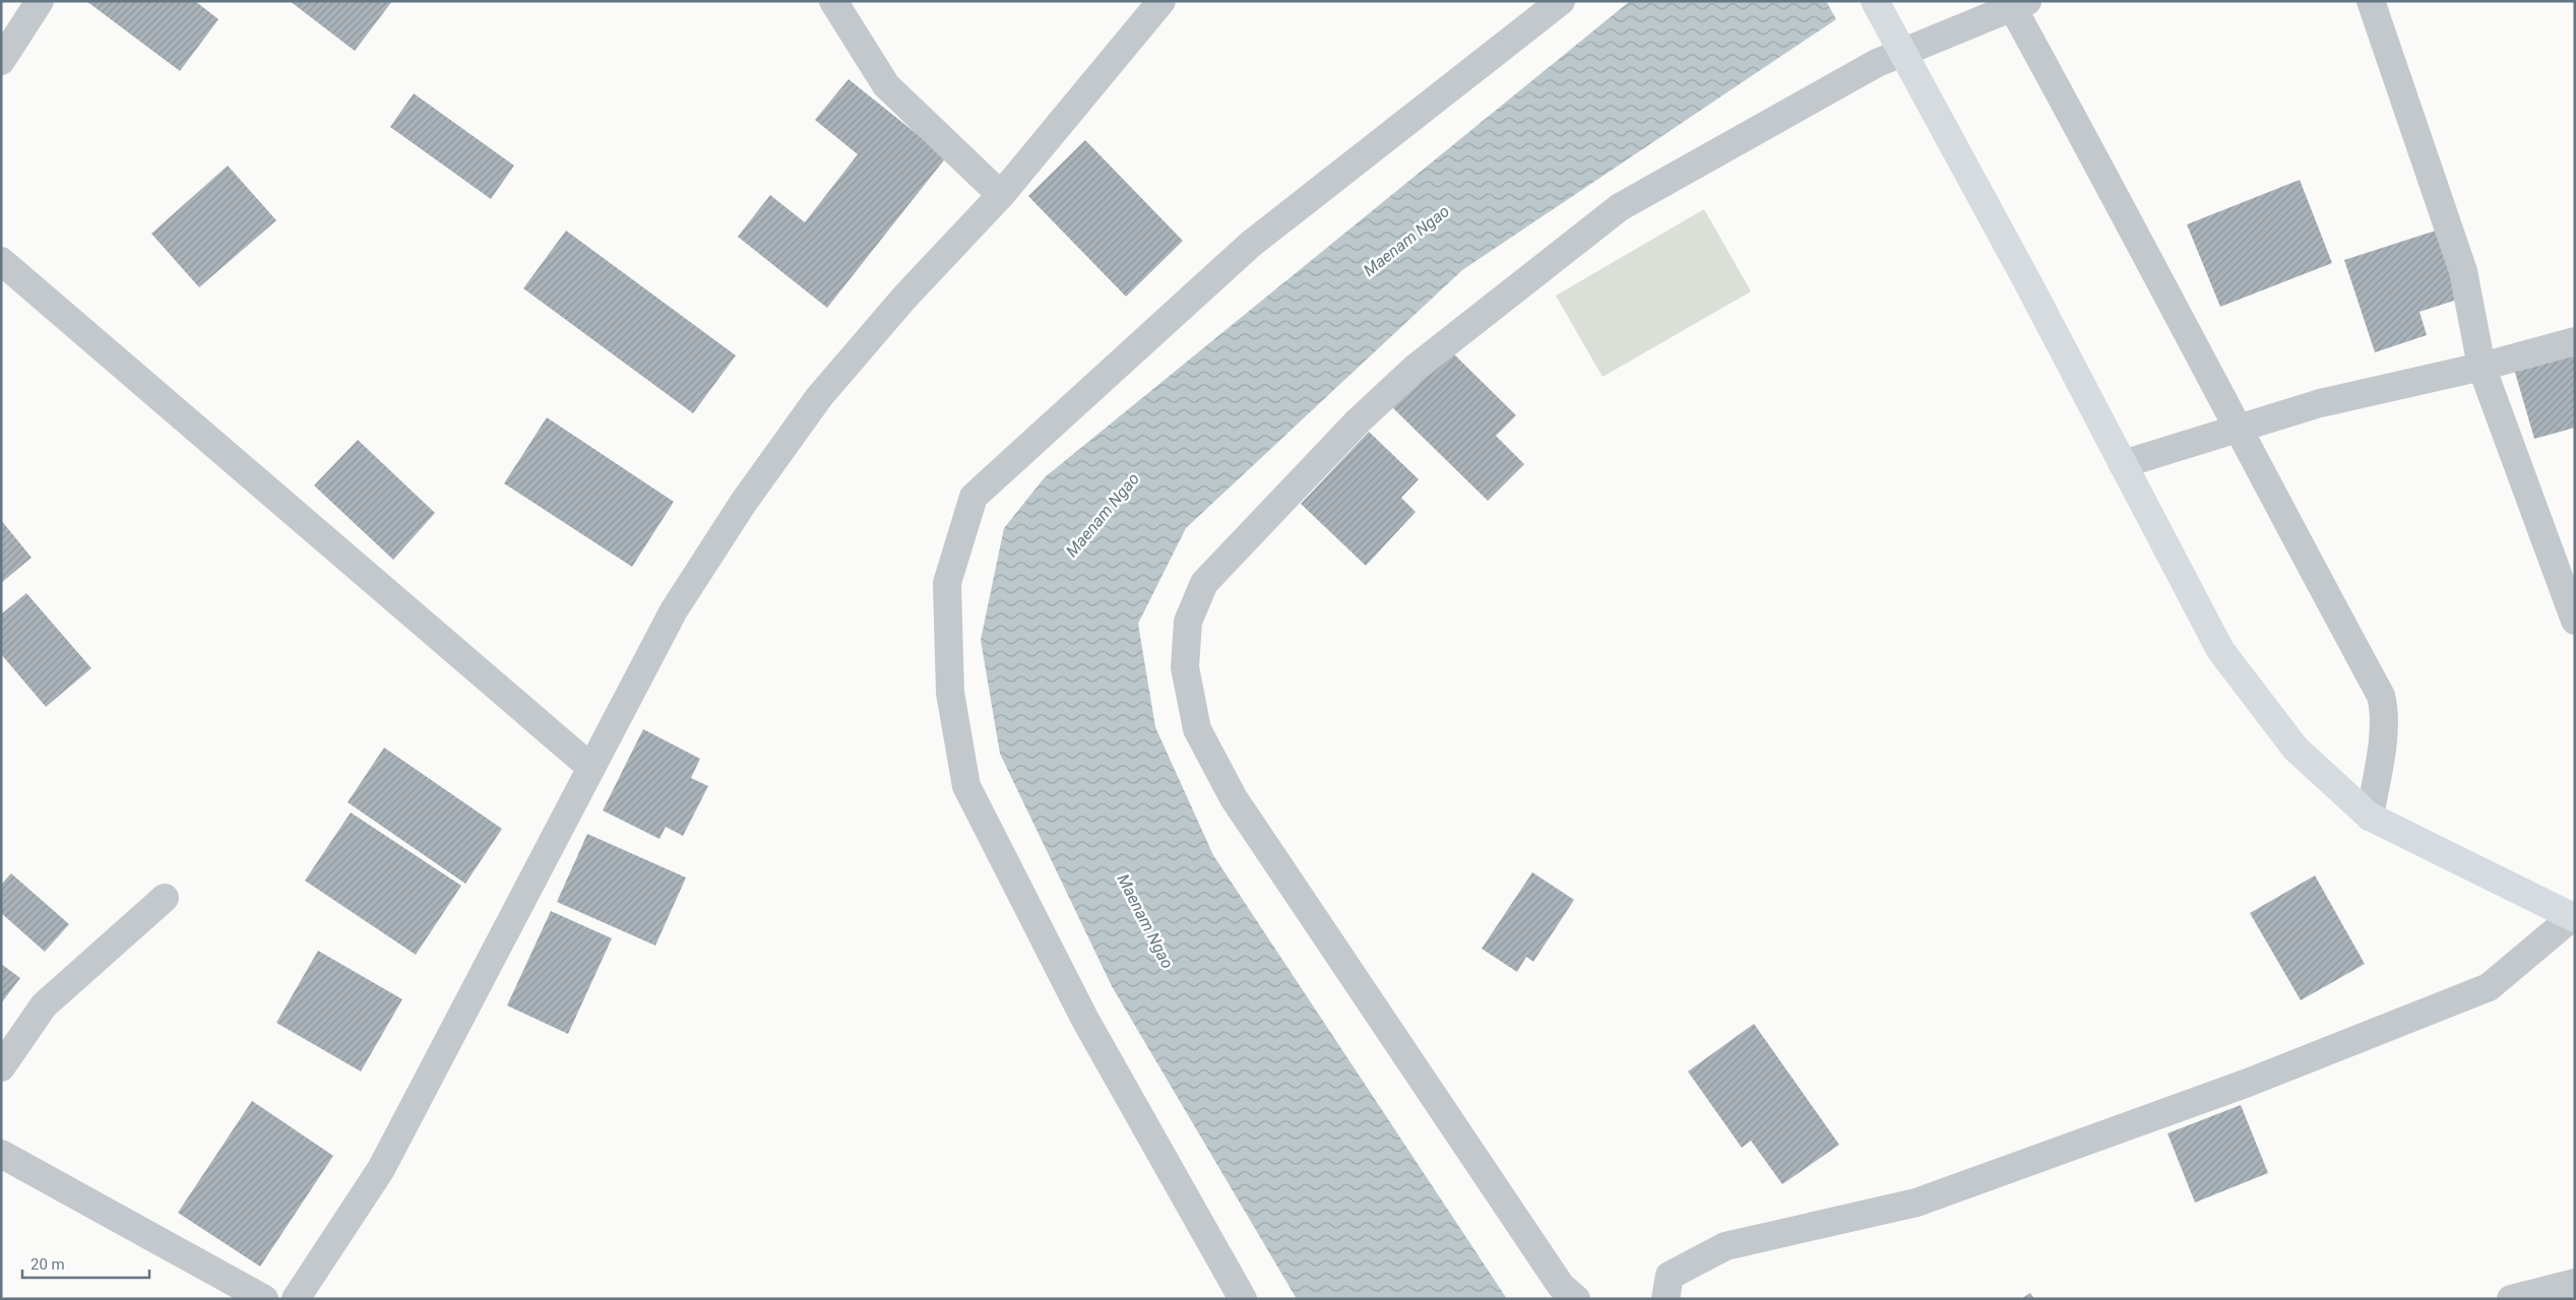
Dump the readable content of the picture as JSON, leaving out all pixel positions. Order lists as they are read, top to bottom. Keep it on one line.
{"water":["Maenam Ngao"],"scale_bar":"20 m"}
